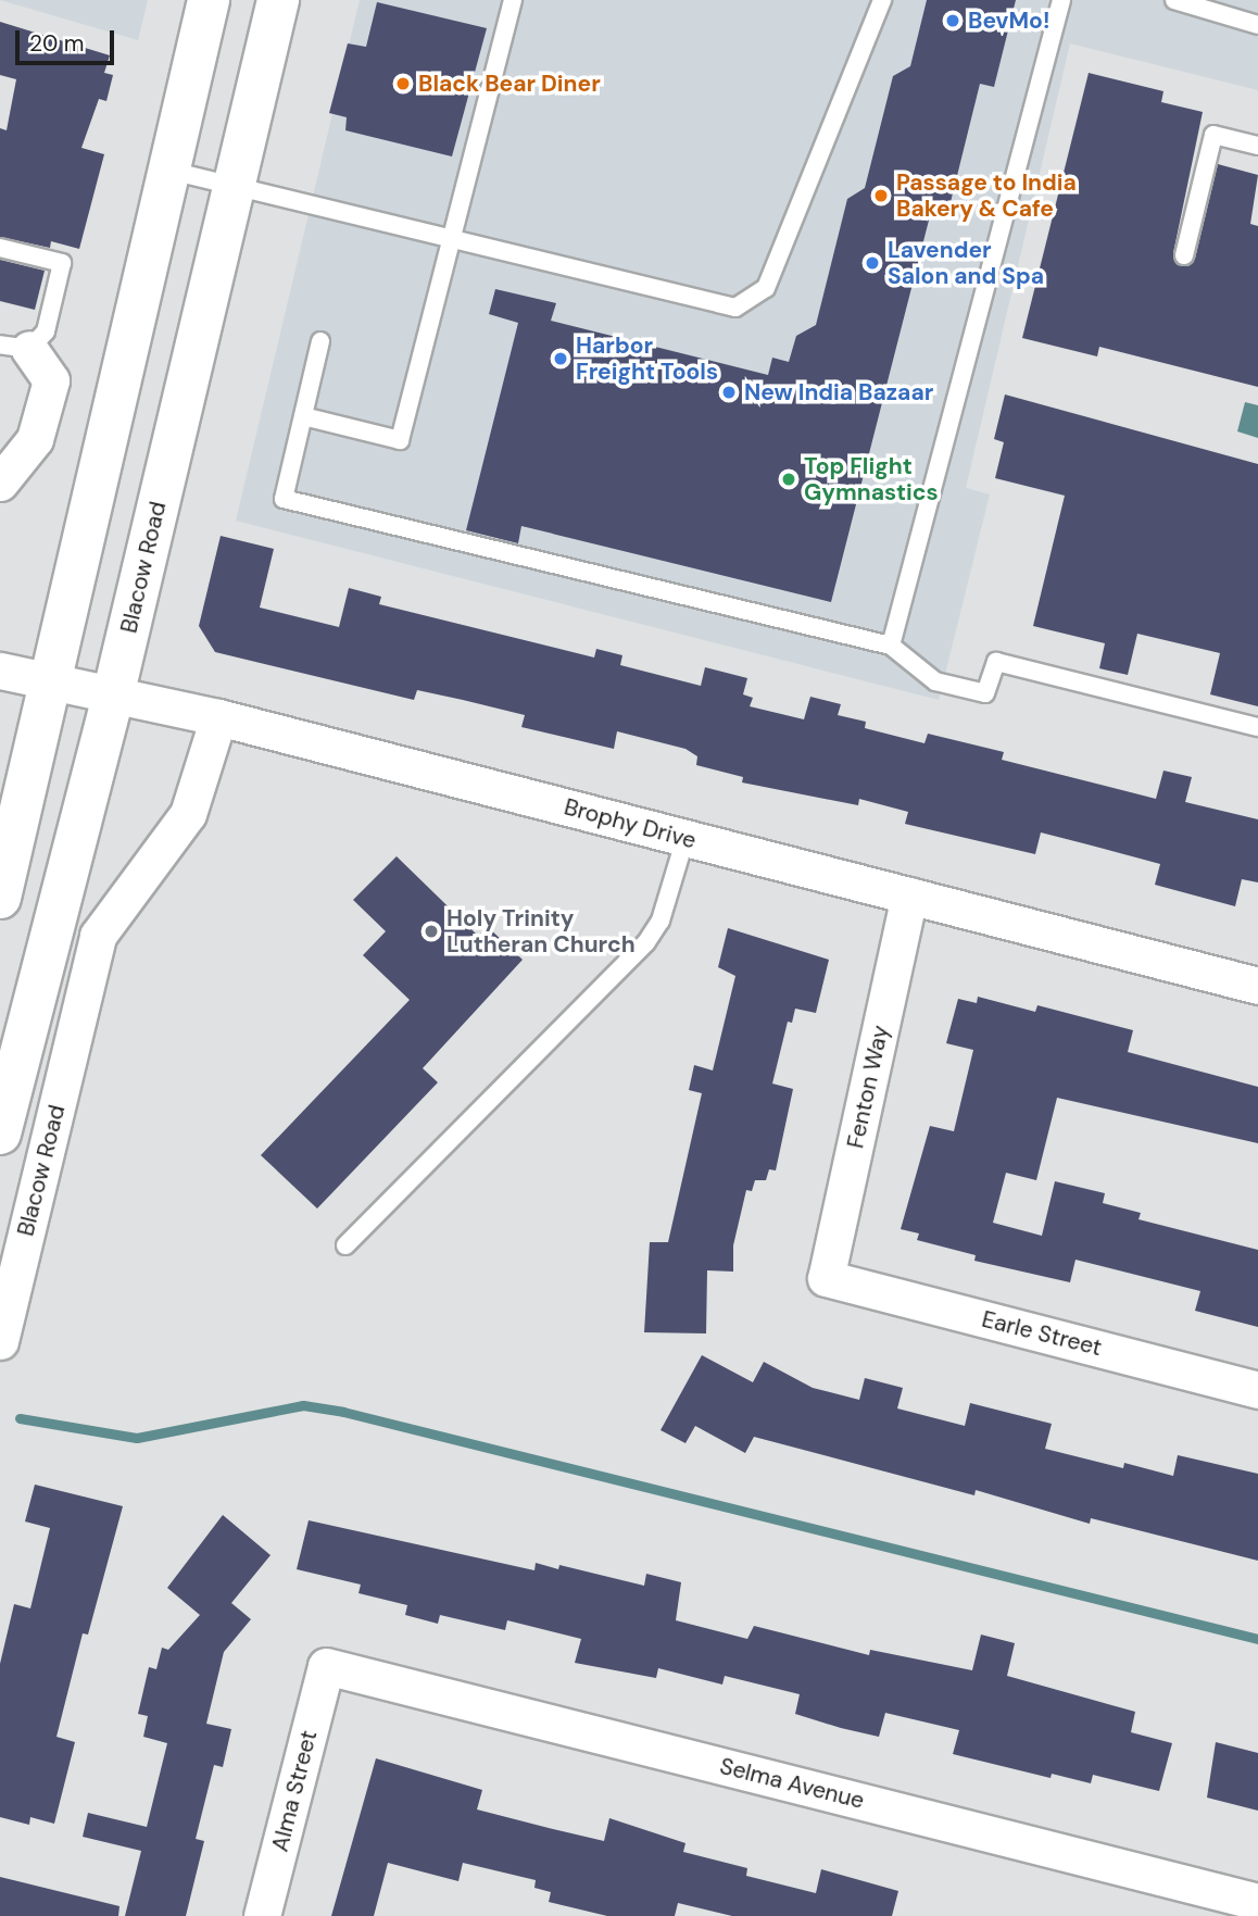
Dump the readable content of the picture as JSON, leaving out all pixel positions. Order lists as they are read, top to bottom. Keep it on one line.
{"streets":{"main road":["Blacow Road"],"street":["Brophy Drive","Fenton Way","Earle Street","Selma Avenue","Alma Street"]},"crossings":[["Blacow Road","Brophy Drive"],["Brophy Drive","Fenton Way"],["Fenton Way","Earle Street"],["Selma Avenue","Alma Street"]],"places":["BevMo!","Black Bear Diner","Passage to India Bakery & Cafe","Lavender Salon and Spa","Harbor Freight Tools","New India Bazaar","Top Flight Gymnastics","Holy Trinity Lutheran Church"],"scale_bar":"20 m"}
